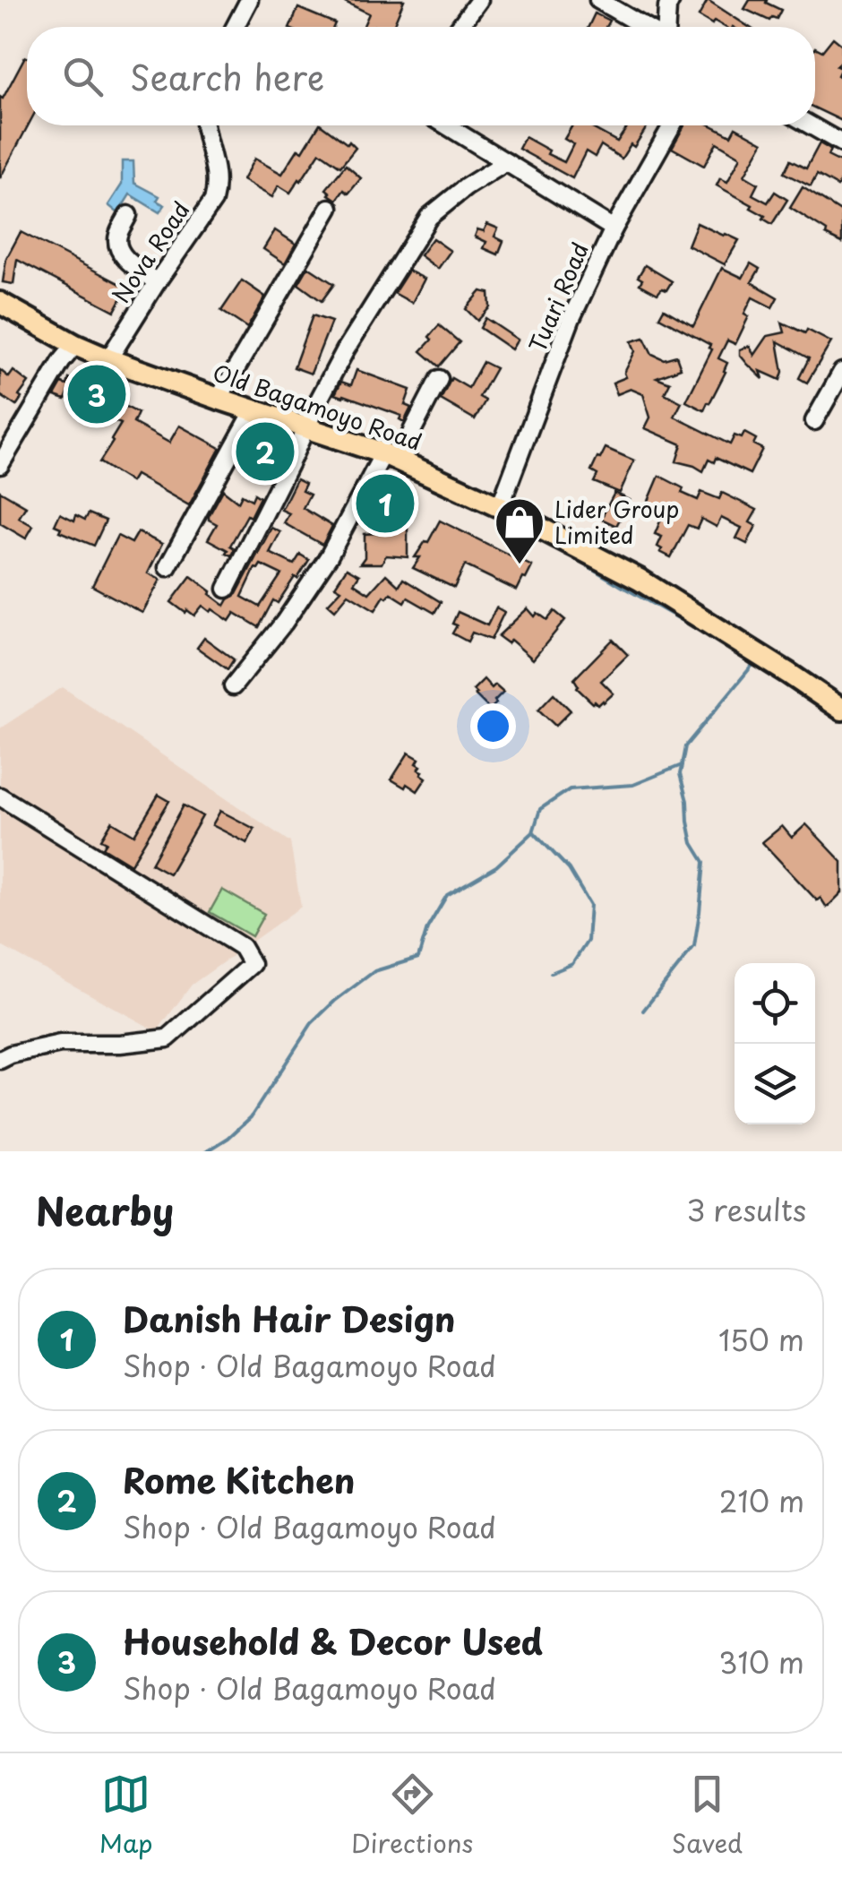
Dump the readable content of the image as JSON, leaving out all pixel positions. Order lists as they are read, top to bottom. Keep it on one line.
{"streets":{"main road":["Old Bagamoyo Road"],"street":["Nova Road","Tuari Road"]},"crossings":[["Nova Road","Old Bagamoyo Road"],["Tuari Road","Old Bagamoyo Road"]],"places":{"shop":["Lider Group Limited"]},"page":{"search":"Search here","pins":["3","2","1"],"heading":["Nearby","3 results"],"list":[{"mark":"1","name":"Danish Hair Design","note":"Shop · Old Bagamoyo Road","value":"150 m"},{"mark":"2","name":"Rome Kitchen","note":"Shop · Old Bagamoyo Road","value":"210 m"},{"mark":"3","name":"Household & Decor Used","note":"Shop · Old Bagamoyo Road","value":"310 m"}],"nav":["Map","Directions","Saved"]}}
